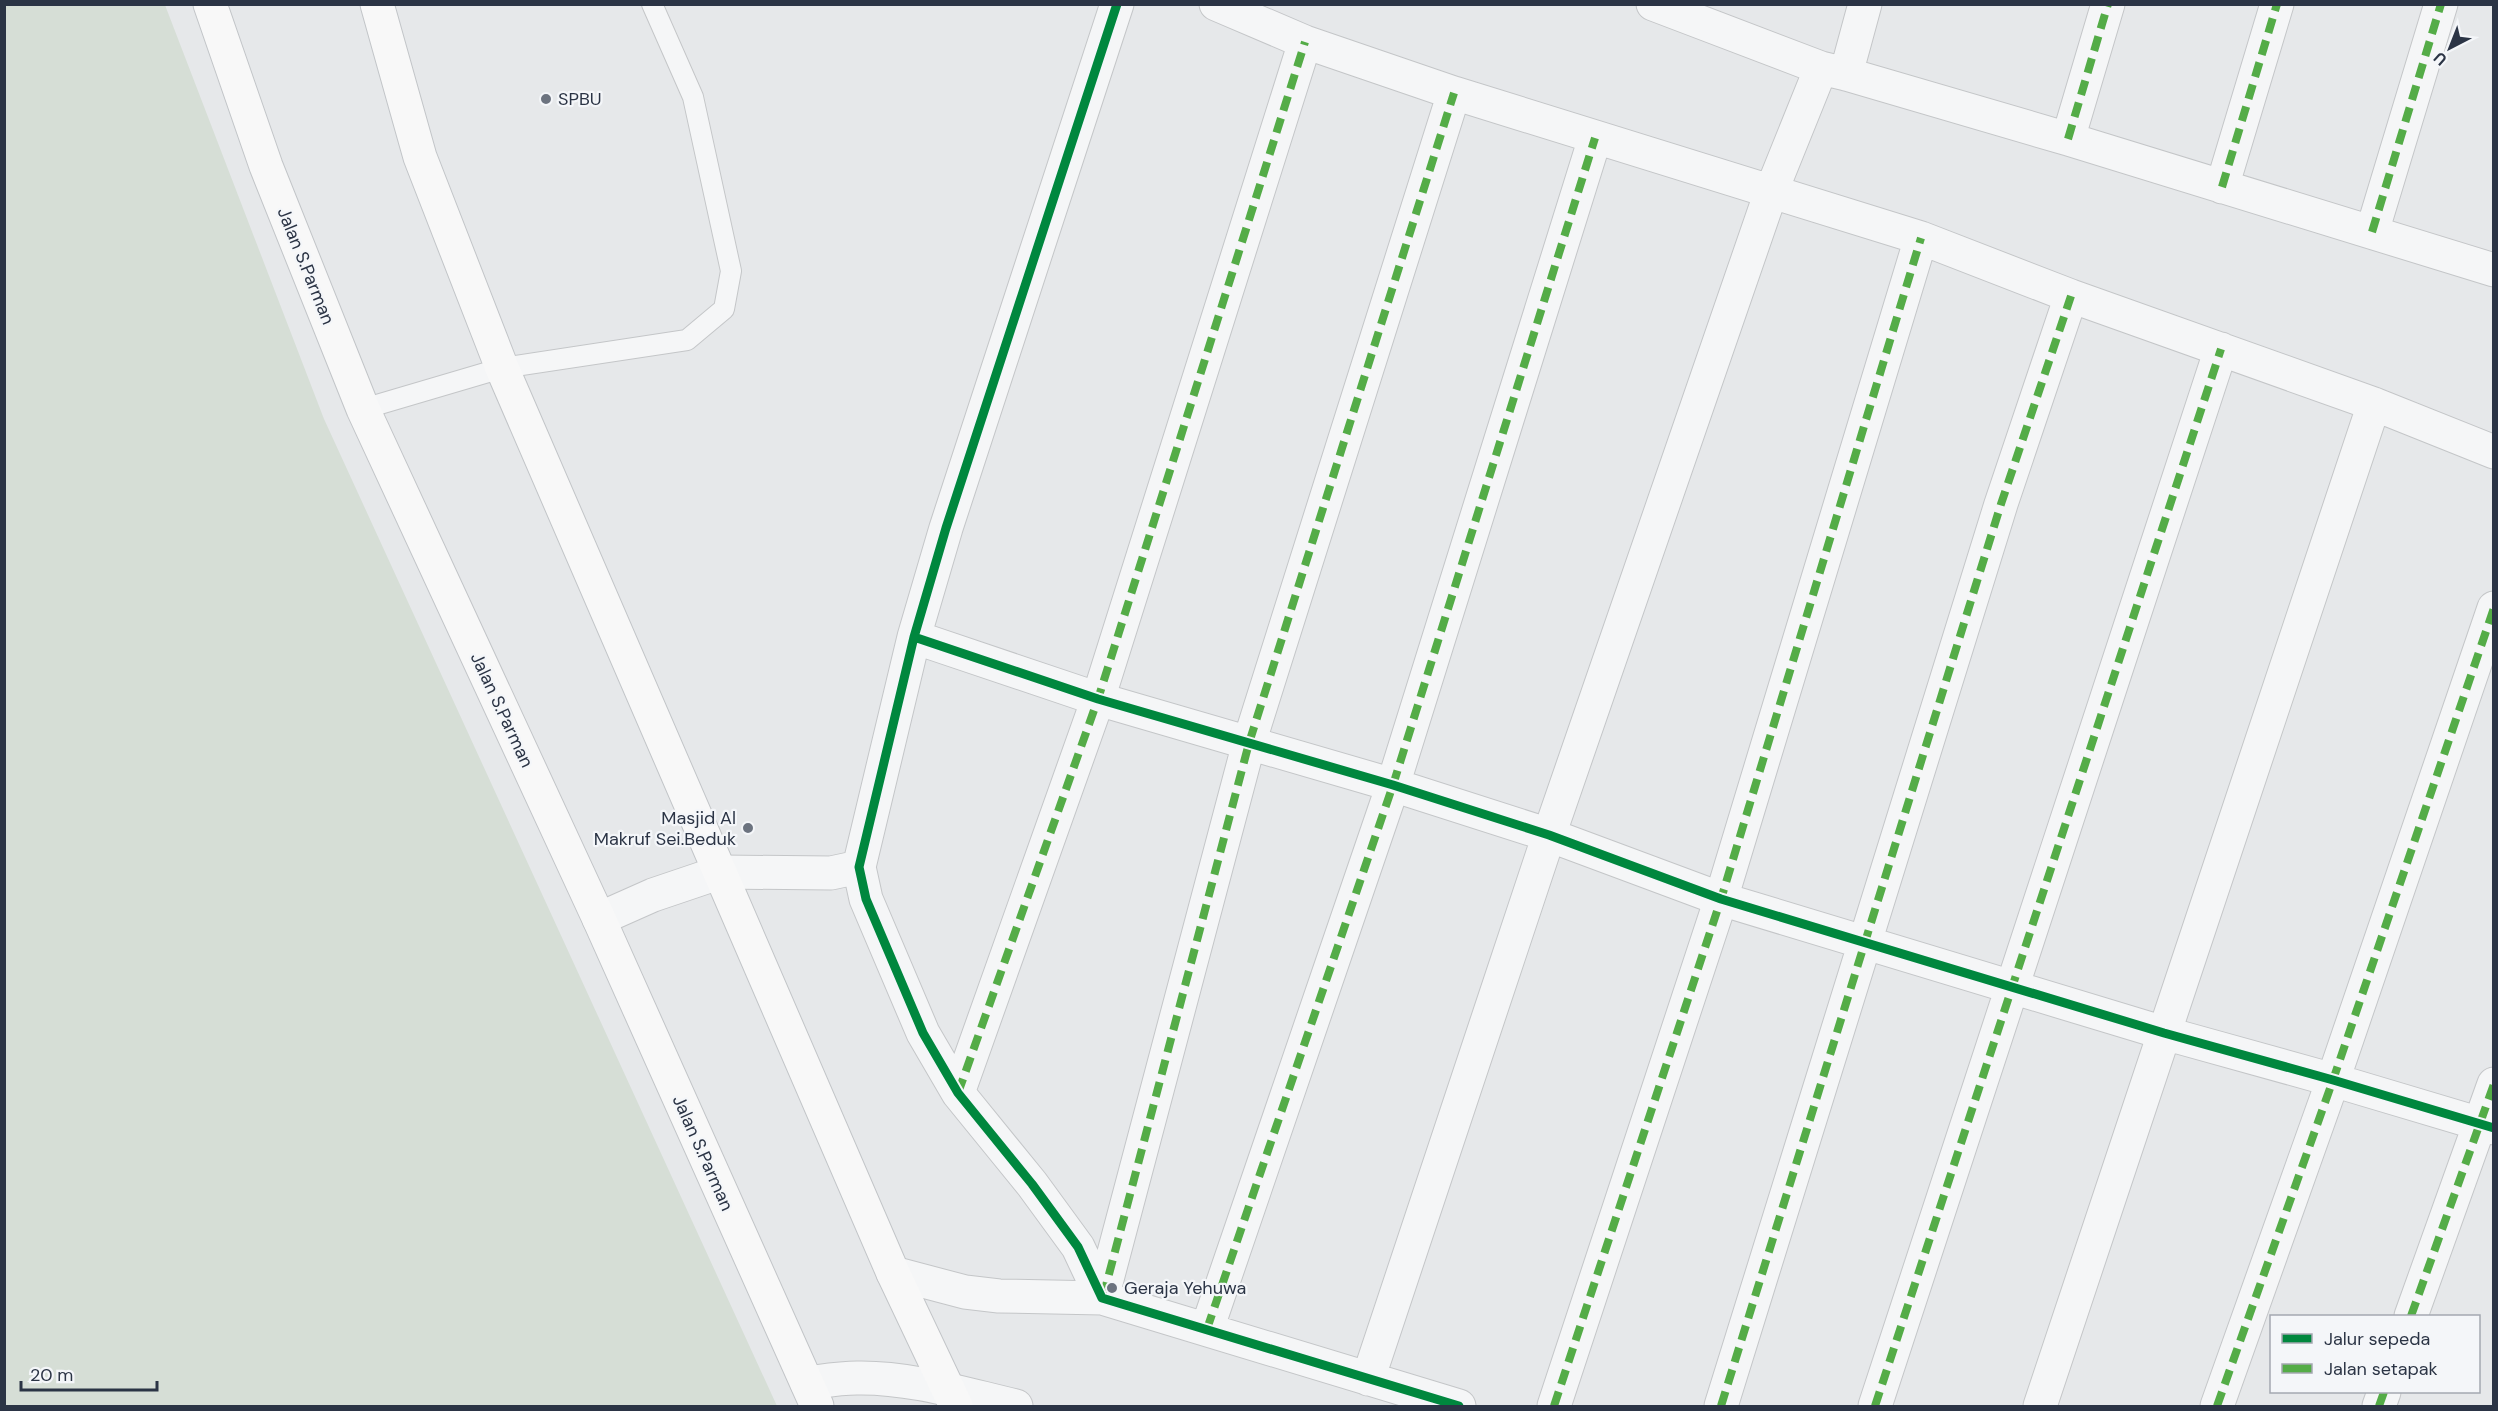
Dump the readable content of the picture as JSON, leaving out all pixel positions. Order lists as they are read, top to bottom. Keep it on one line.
{"streets":{"main road":["Jalan S.Parman"]},"places":["SPBU","Masjid Al Makruf Sei.Beduk","Geraja Yehuwa"],"legend":["Jalur sepeda","Jalan setapak"],"scale_bar":"20 m","north":"bottom left"}
